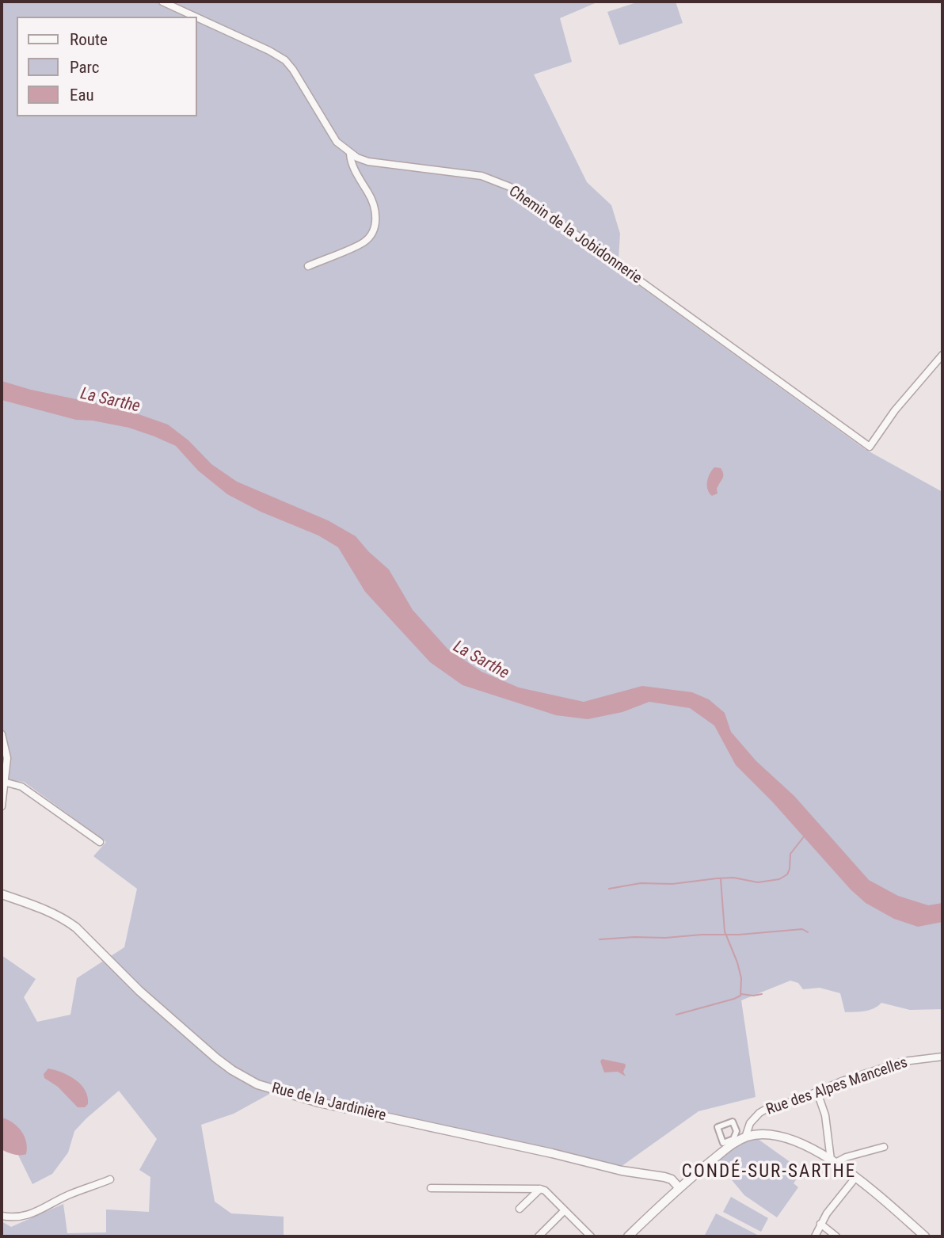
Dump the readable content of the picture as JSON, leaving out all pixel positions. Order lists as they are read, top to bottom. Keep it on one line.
{"streets":{"street":["Chemin de la Jobidonnerie","Rue des Alpes Mancelles","Rue de la Jardinière"]},"districts":["CONDÉ-SUR-SARTHE"],"water":["La Sarthe"],"legend":["Route","Parc","Eau"]}
